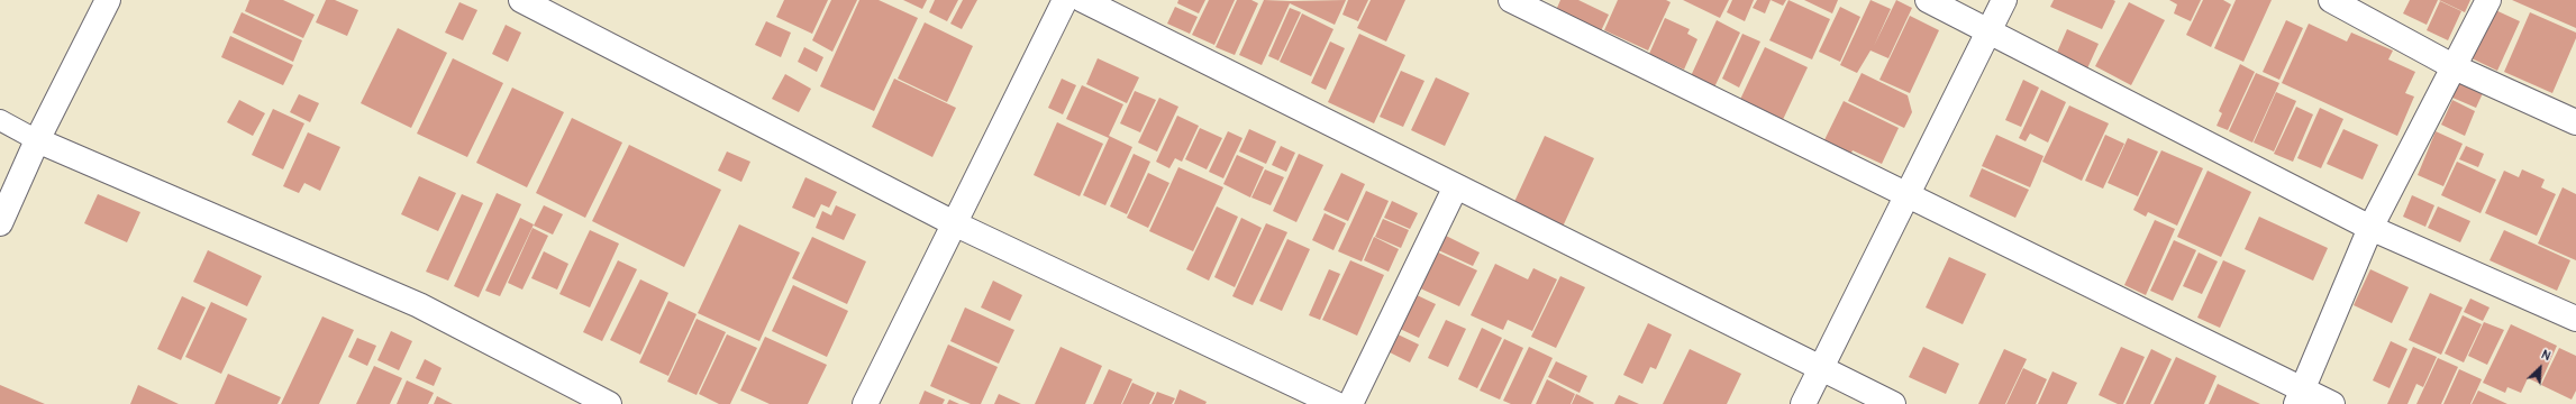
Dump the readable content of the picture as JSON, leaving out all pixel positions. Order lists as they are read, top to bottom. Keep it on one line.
{"north":"top right"}
